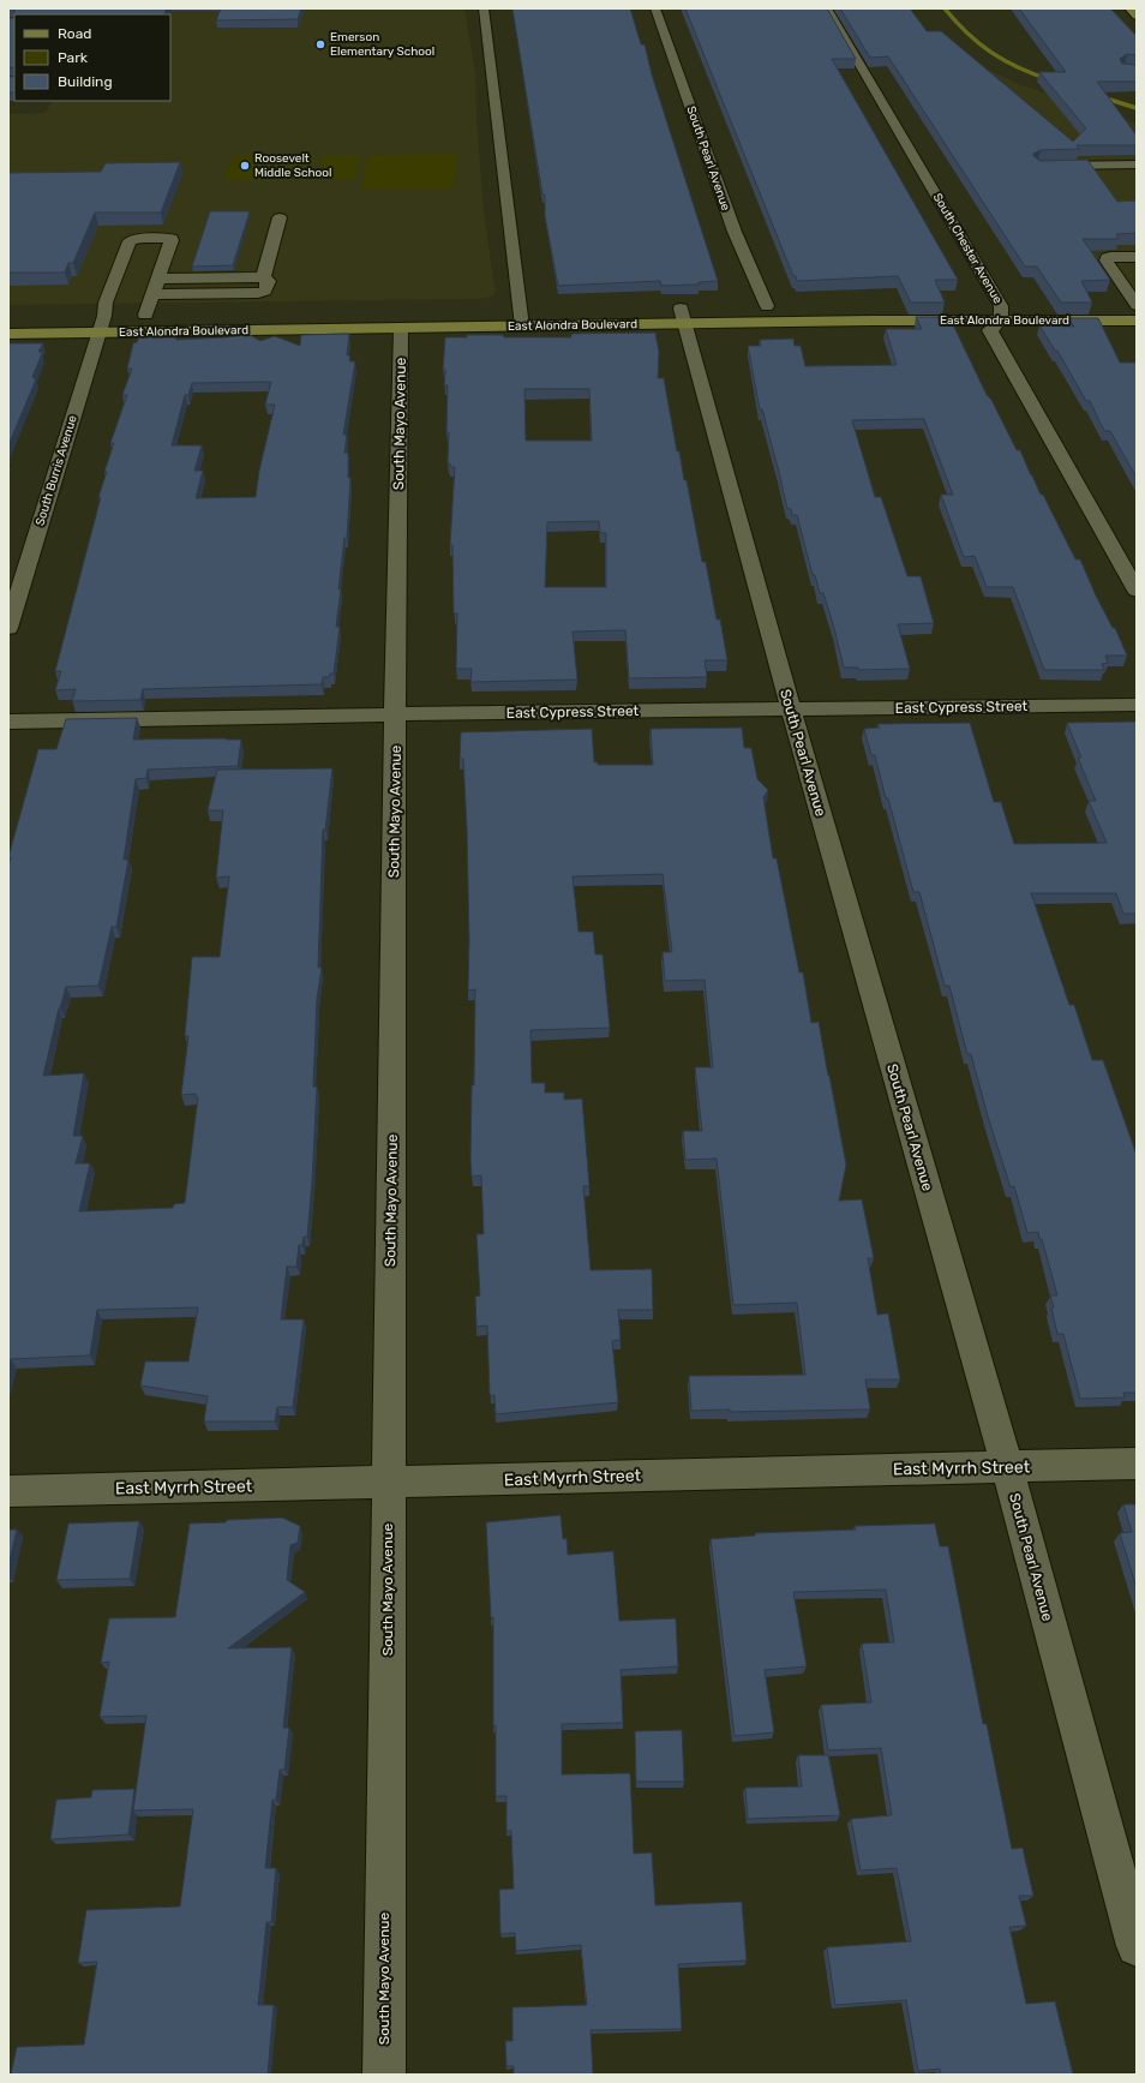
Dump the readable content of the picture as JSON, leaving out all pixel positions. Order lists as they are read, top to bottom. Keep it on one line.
{"streets":{"main road":["East Alondra Boulevard"],"street":["South Pearl Avenue","South Chester Avenue","South Mayo Avenue","South Burris Avenue","East Cypress Street","East Myrrh Street"]},"crossings":[["South Pearl Avenue","East Alondra Boulevard"],["South Pearl Avenue","East Cypress Street"],["South Pearl Avenue","East Myrrh Street"],["South Chester Avenue","East Alondra Boulevard"],["East Alondra Boulevard","South Mayo Avenue"],["East Alondra Boulevard","South Burris Avenue"],["South Mayo Avenue","East Cypress Street"],["South Mayo Avenue","East Myrrh Street"]],"places":["Emerson Elementary School","Roosevelt Middle School"],"legend":["Road","Park","Building"]}
